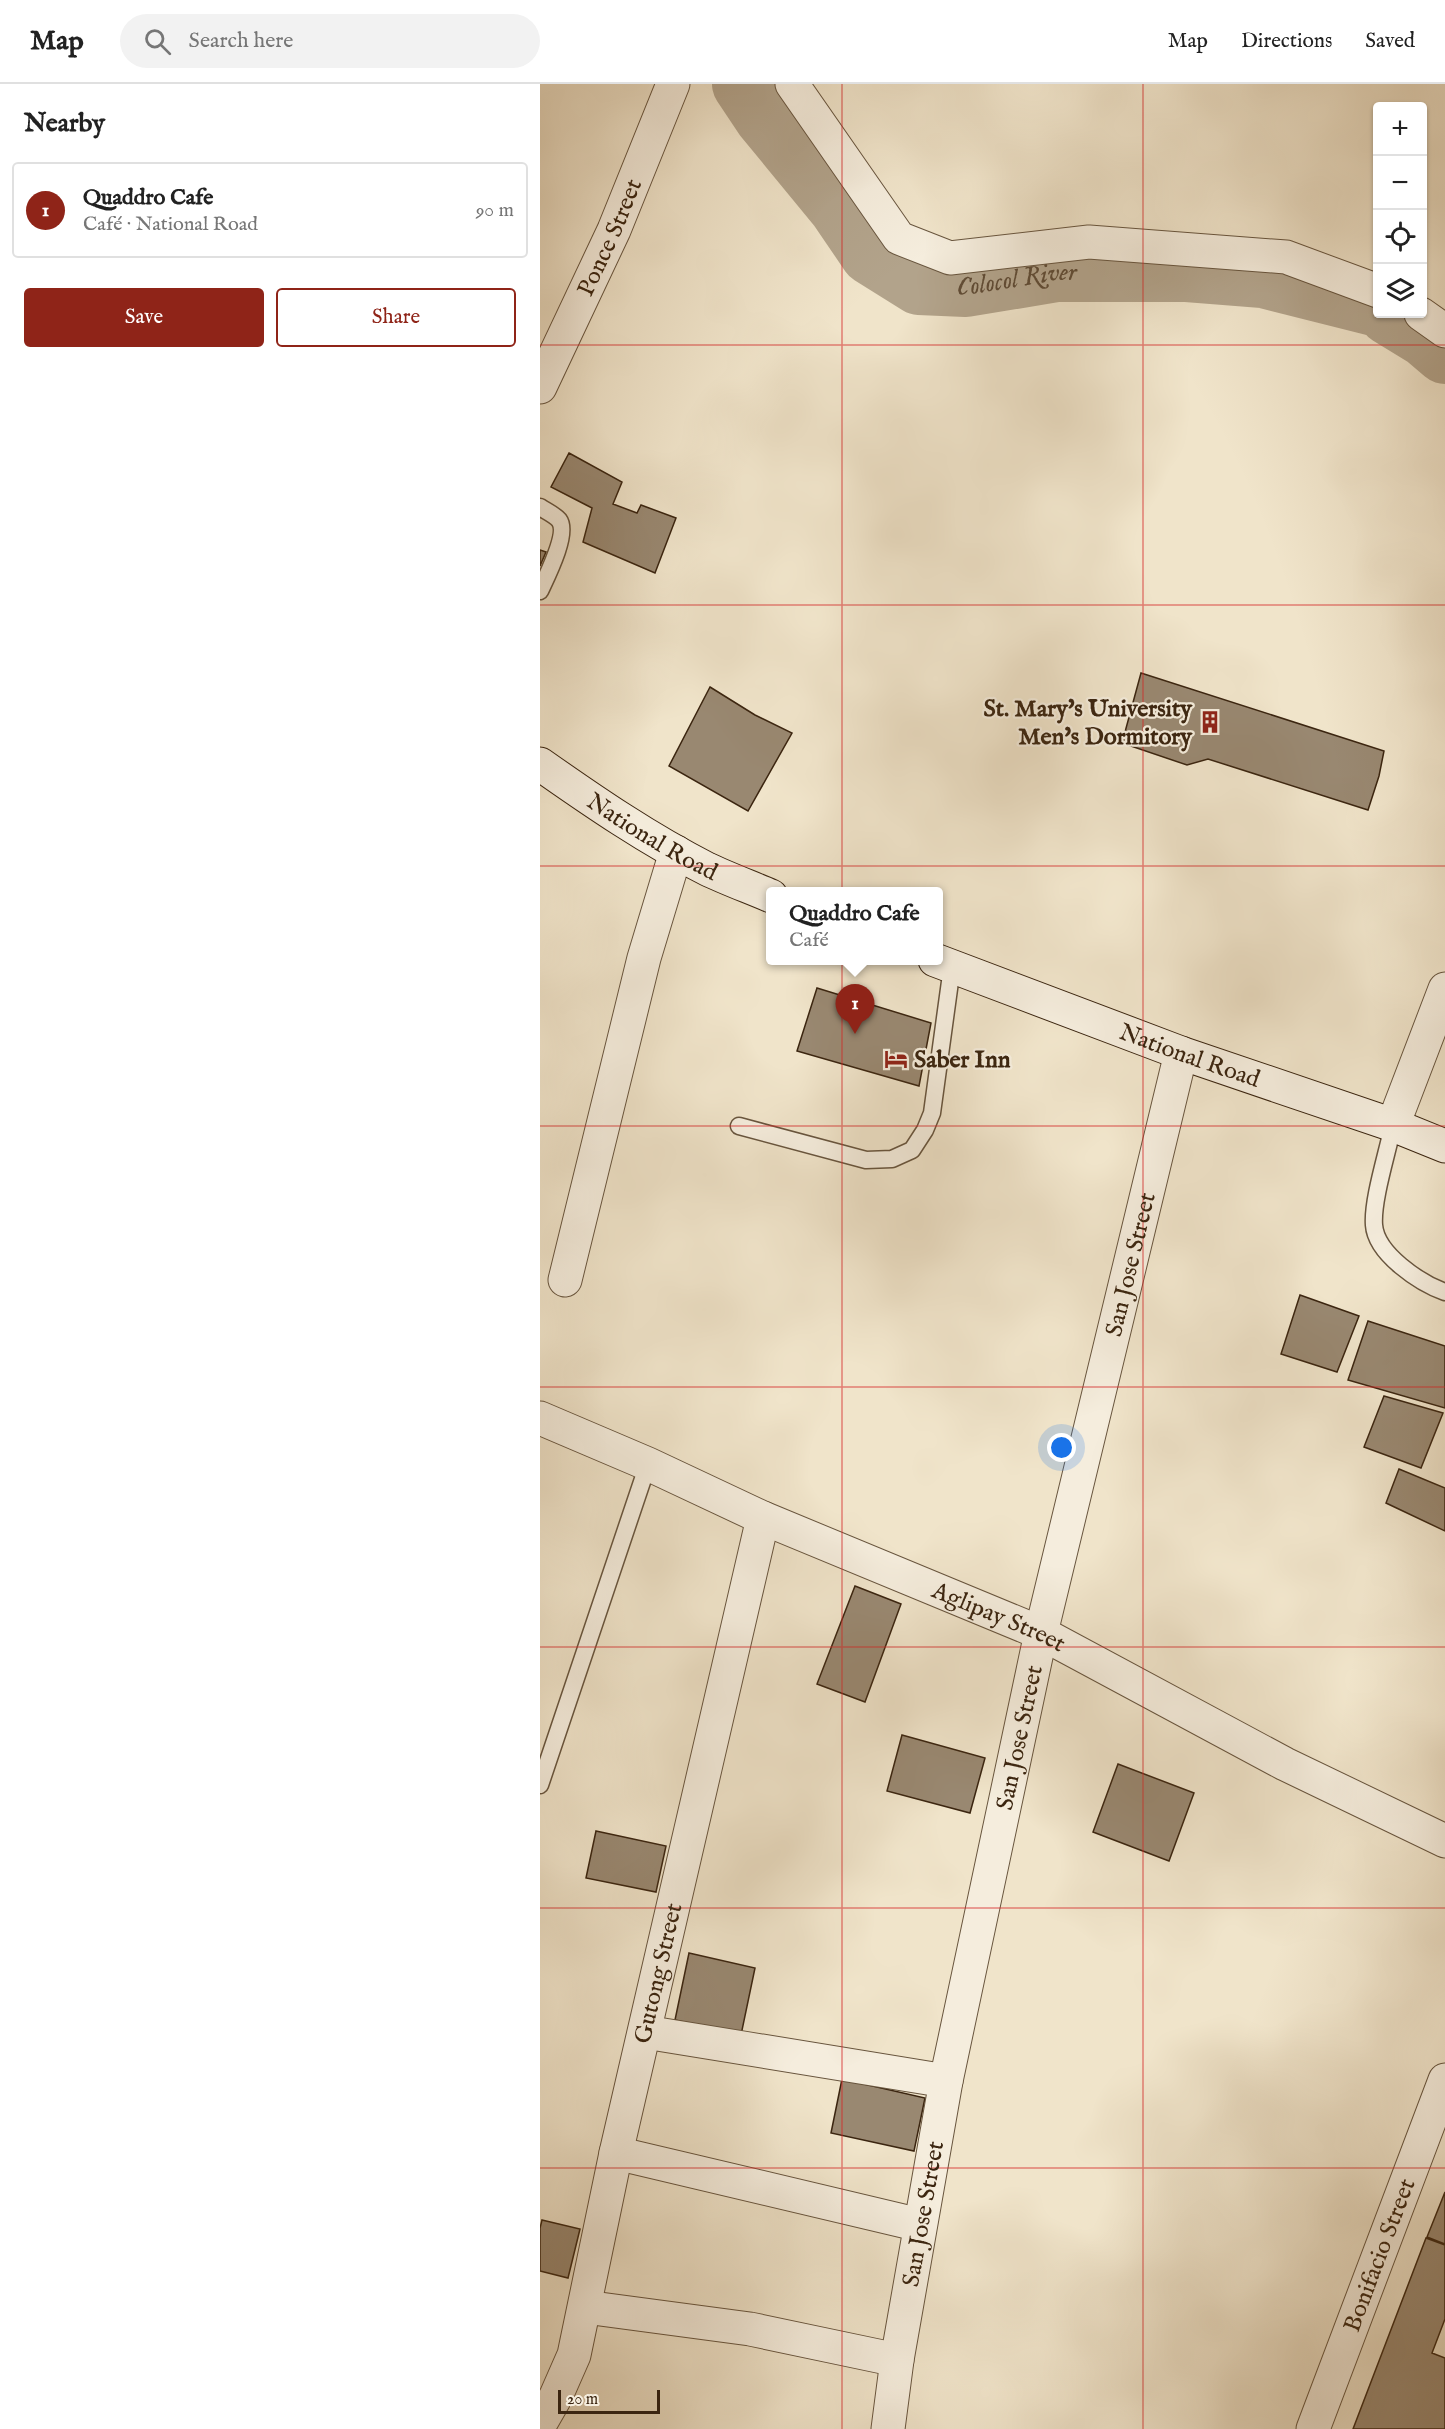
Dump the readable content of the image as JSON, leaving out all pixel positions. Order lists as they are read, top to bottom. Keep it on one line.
{"streets":{"street":["Ponce Street","National Road","San Jose Street","Aglipay Street","Gutong Street","Bonifacio Street"]},"crossings":[["National Road","San Jose Street"],["San Jose Street","Aglipay Street"],["Aglipay Street","Gutong Street"]],"water":["Colocol River"],"places":{"building":["St. Mary's University Men's Dormitory"],"hotel":["Saber Inn"]},"scale_bar":"20 m","page":{"header":"Map","search":"Search here","nav":["Map","Directions","Saved"],"heading":"Nearby","map_buttons":["+","−"],"list":[{"mark":"1","name":"Quaddro Cafe","note":"Café · National Road","value":"90 m"}],"buttons":["Save","Share"],"popup":["Quaddro Cafe","Café"],"pins":"1","scale":"20 m"}}
